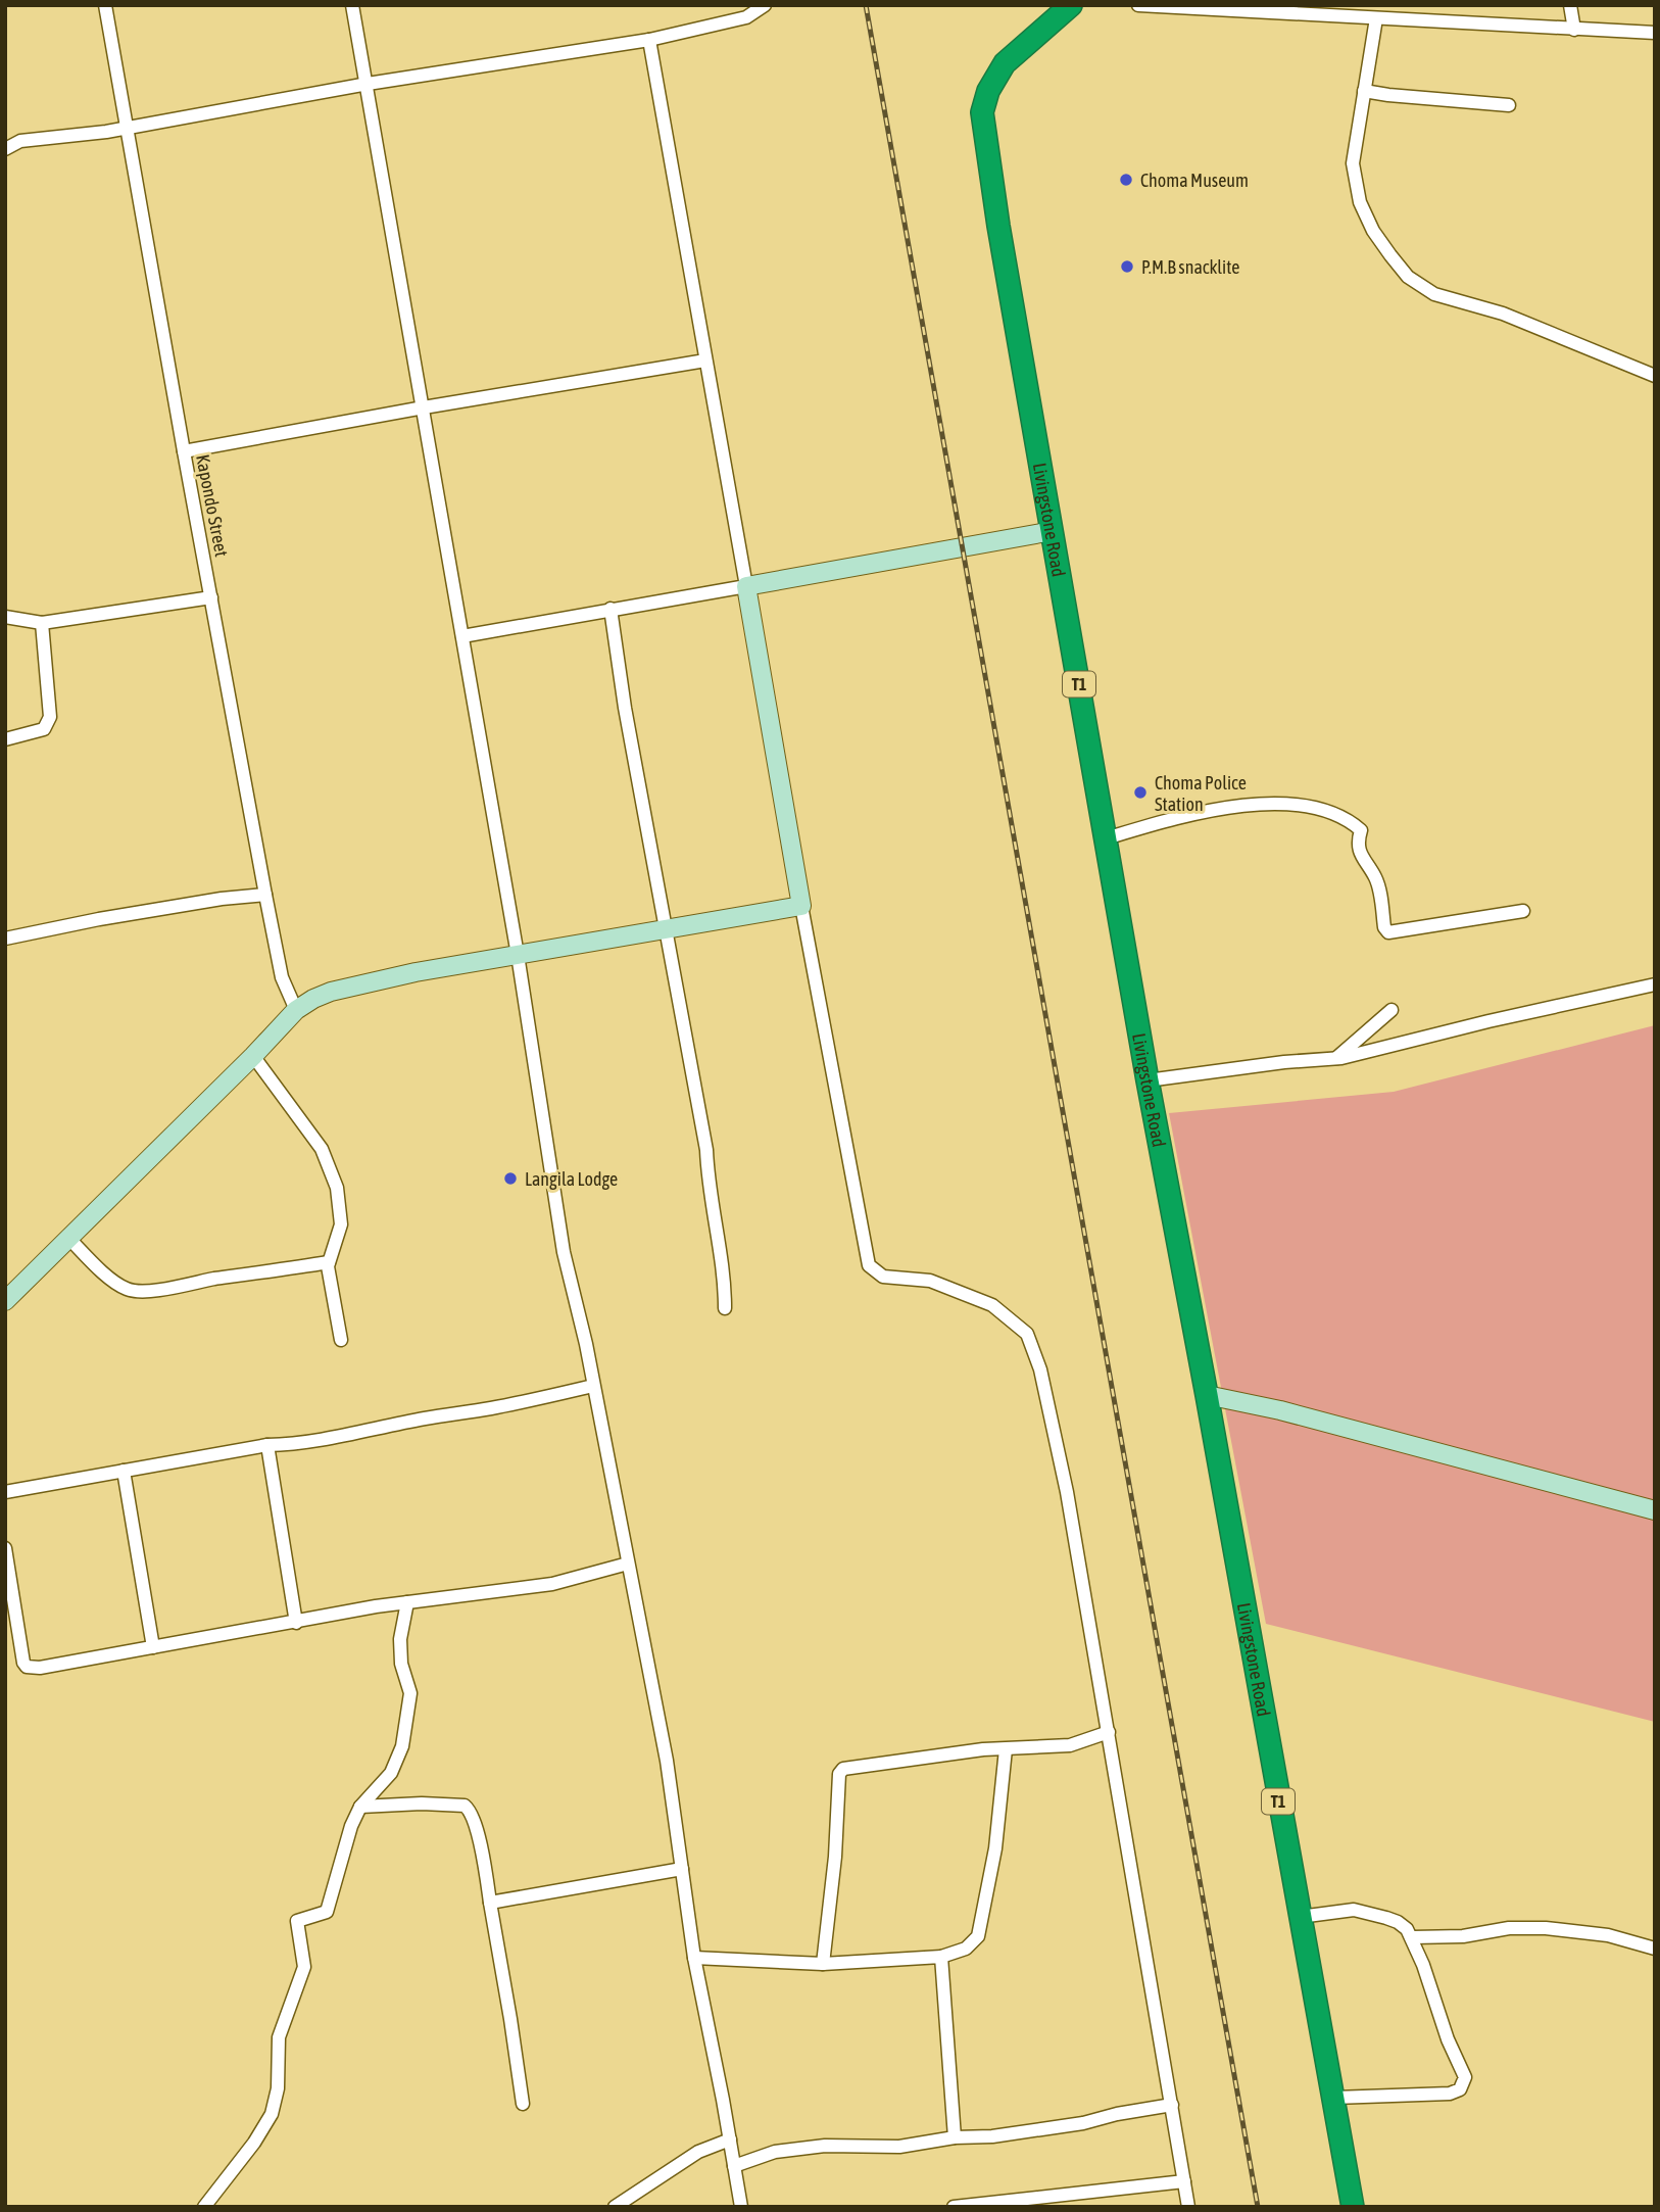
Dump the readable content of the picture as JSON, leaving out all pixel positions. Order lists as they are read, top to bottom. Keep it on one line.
{"streets":{"highway":["Livingstone Road","T1"],"street":["Kapondo Street"]},"places":["Choma Museum","P.M.B snacklite","Choma Police Station","Langila Lodge"]}
